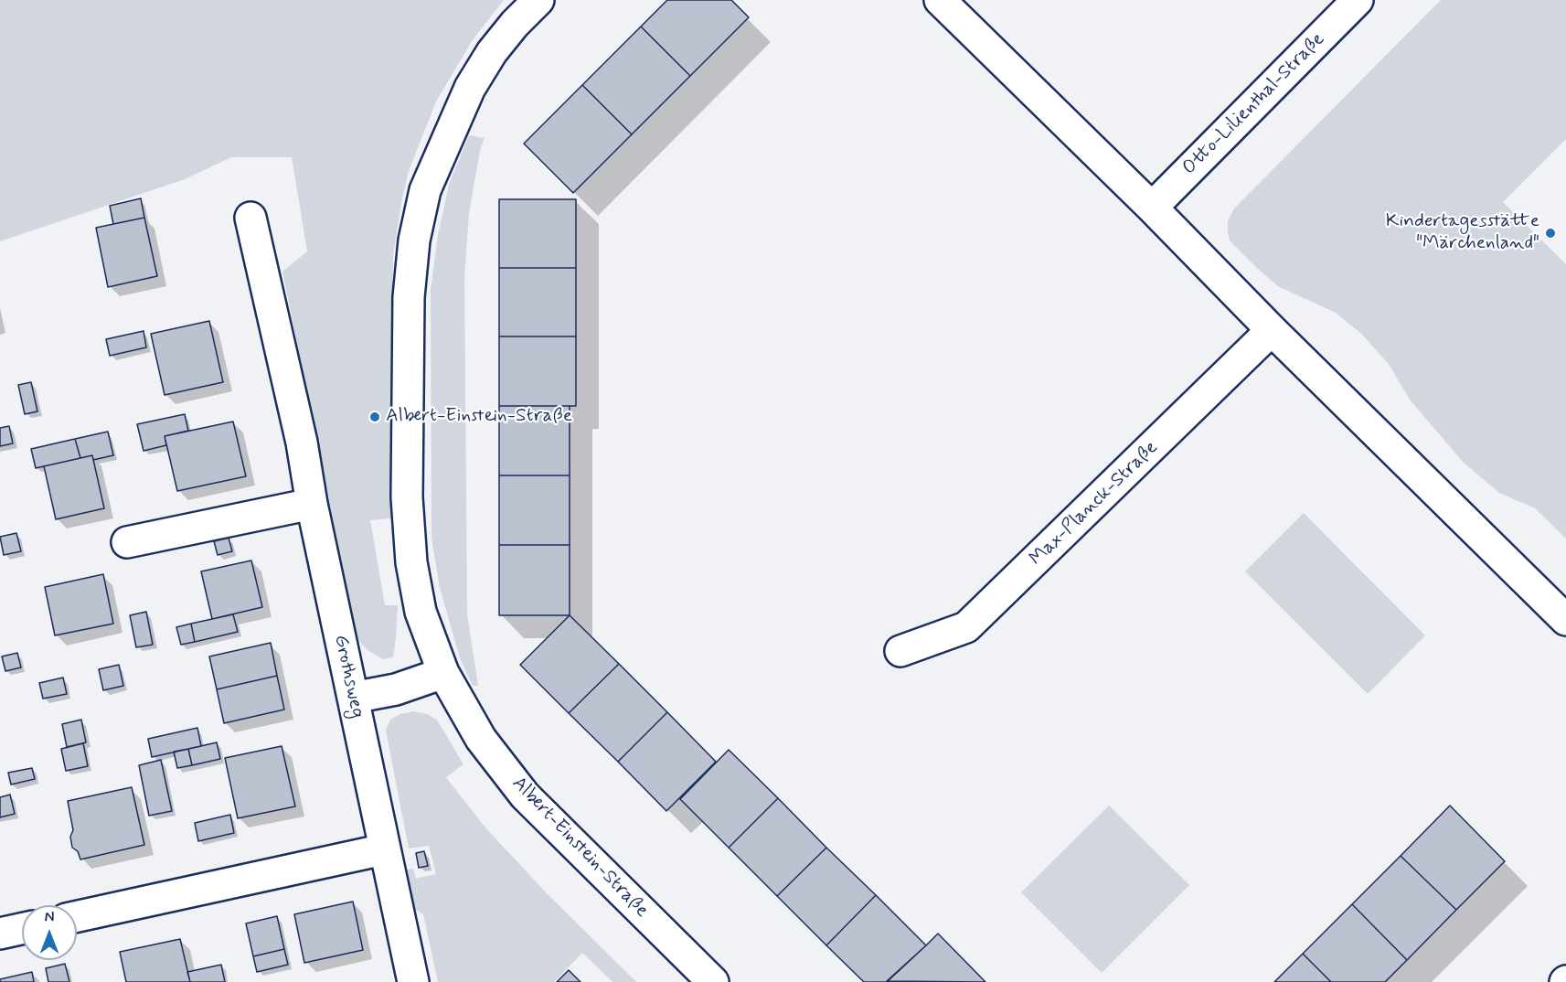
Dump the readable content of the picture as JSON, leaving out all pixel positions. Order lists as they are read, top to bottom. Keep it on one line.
{"streets":{"street":["Otto-Lilienthal-Straße","Max-Planck-Straße","Grothsweg","Albert-Einstein-Straße"]},"places":["Kindertagesstätte \"Märchenland\"","Albert-Einstein-Straße"],"north":"top"}
